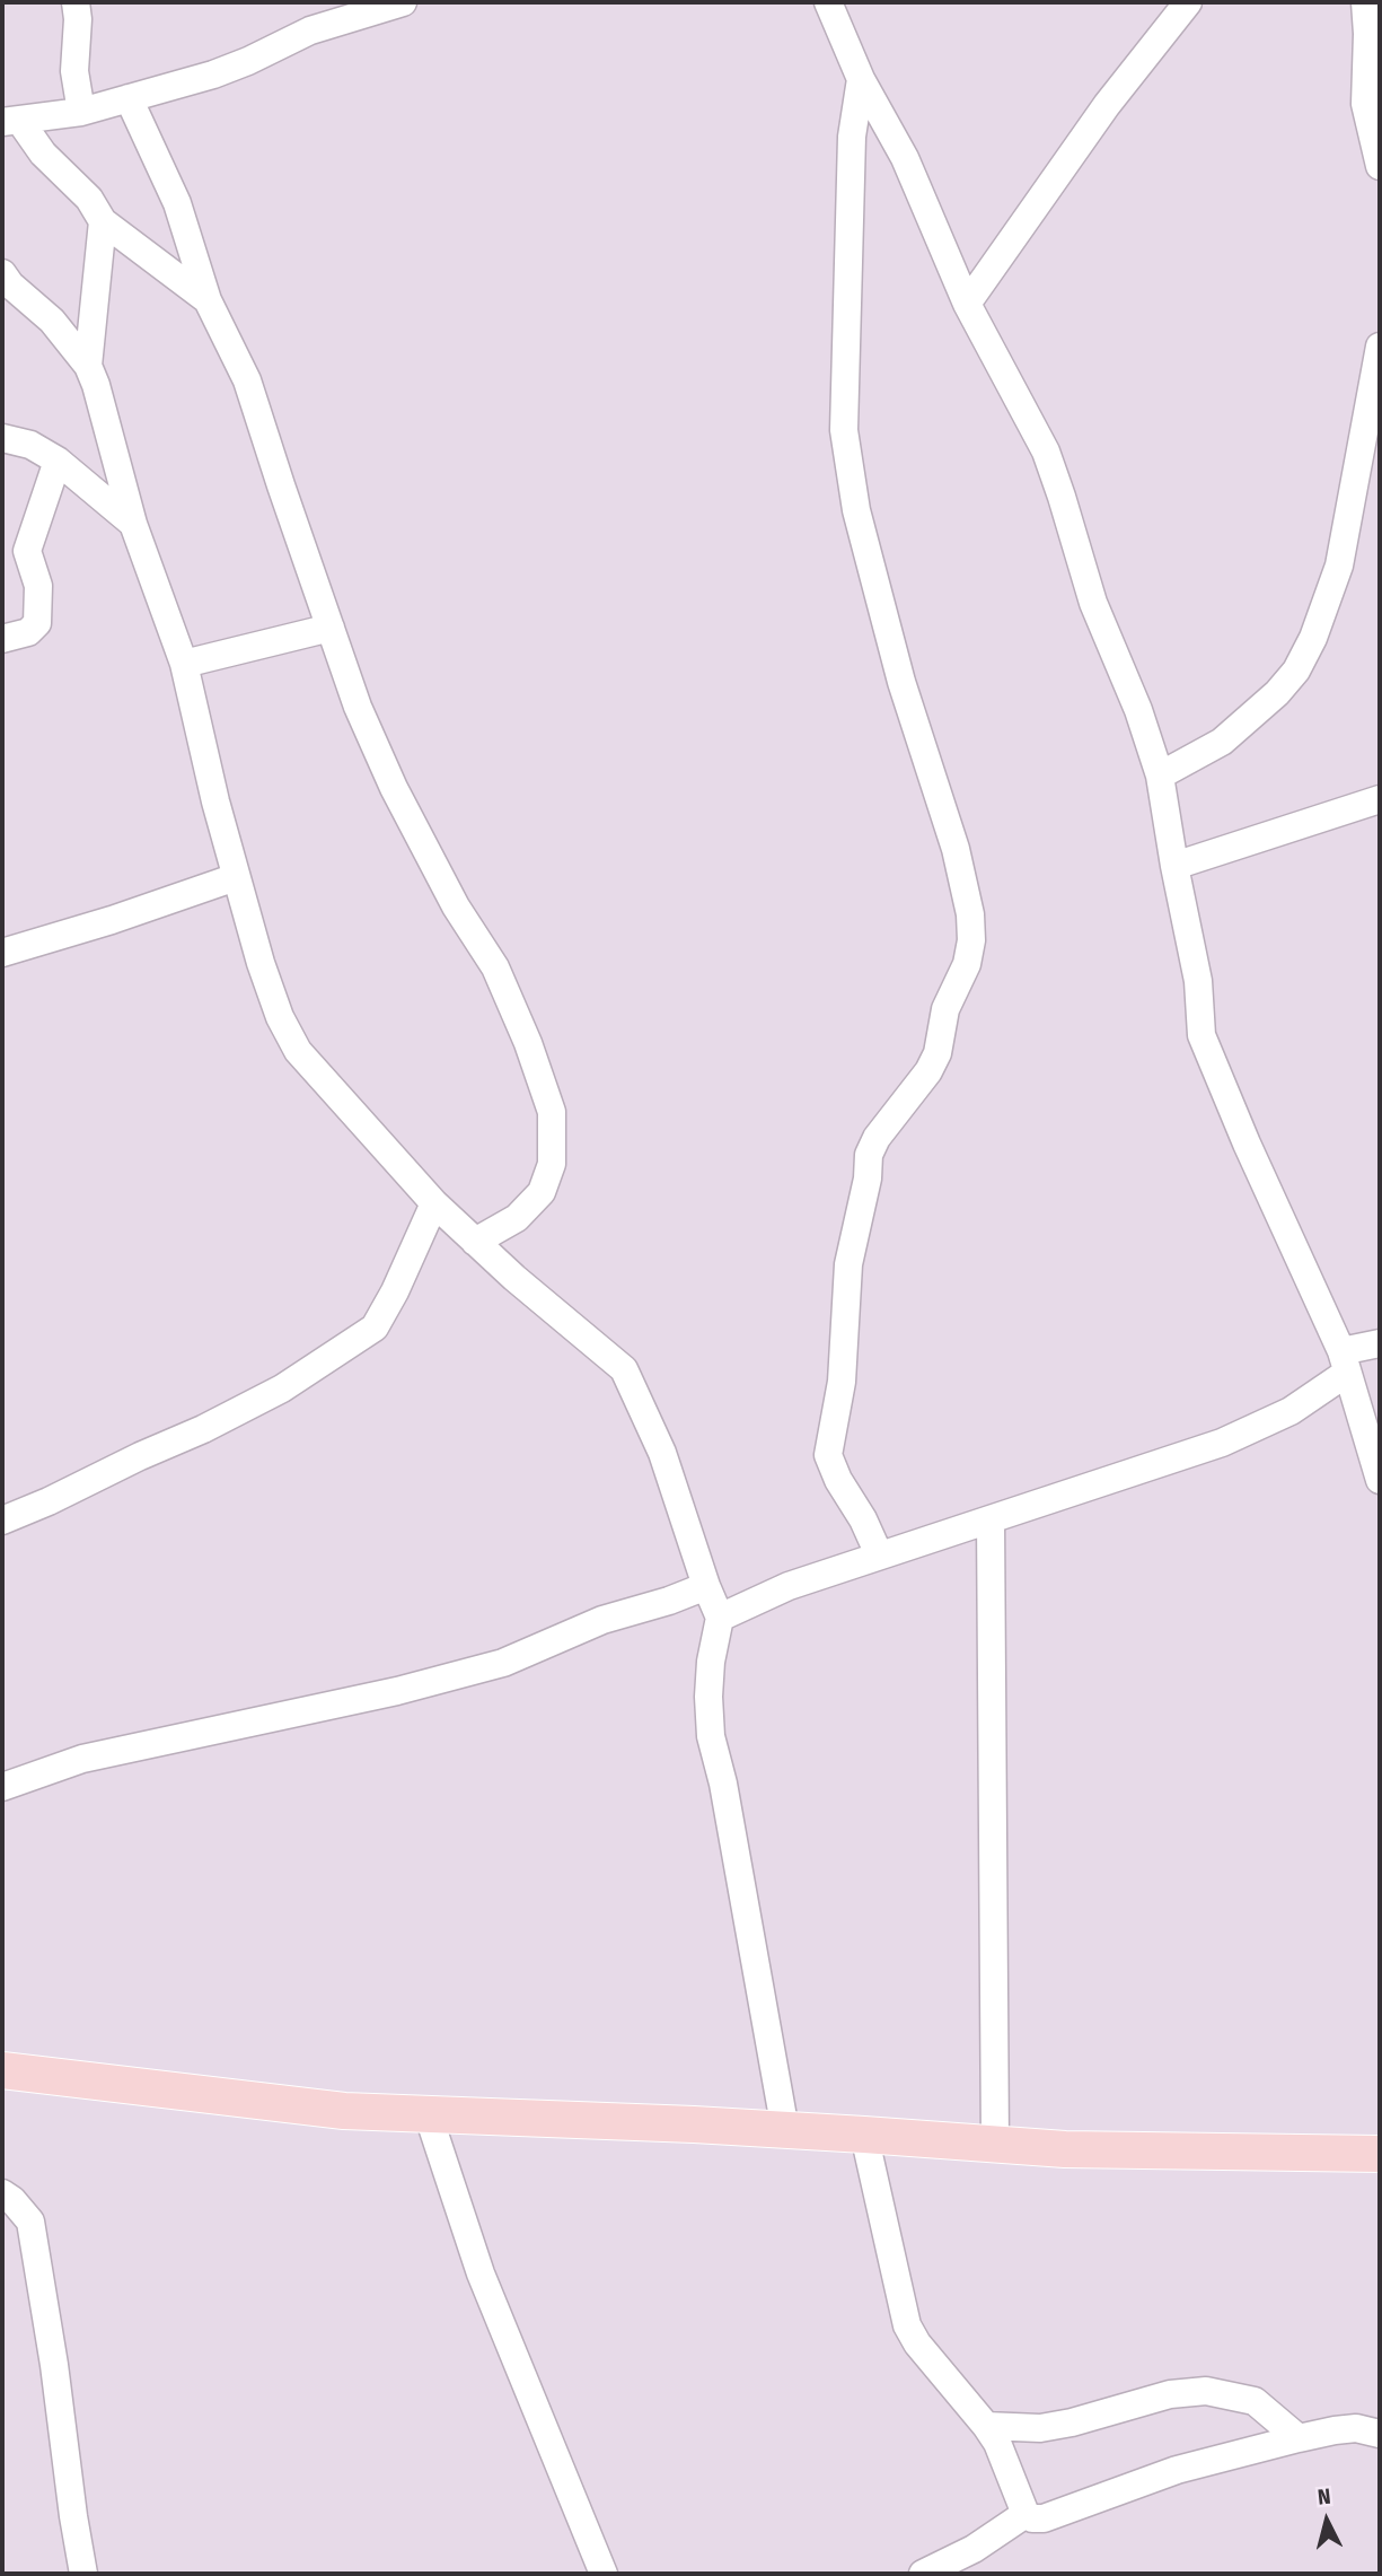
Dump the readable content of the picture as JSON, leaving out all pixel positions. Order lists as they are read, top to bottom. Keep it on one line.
{"north":"top"}
